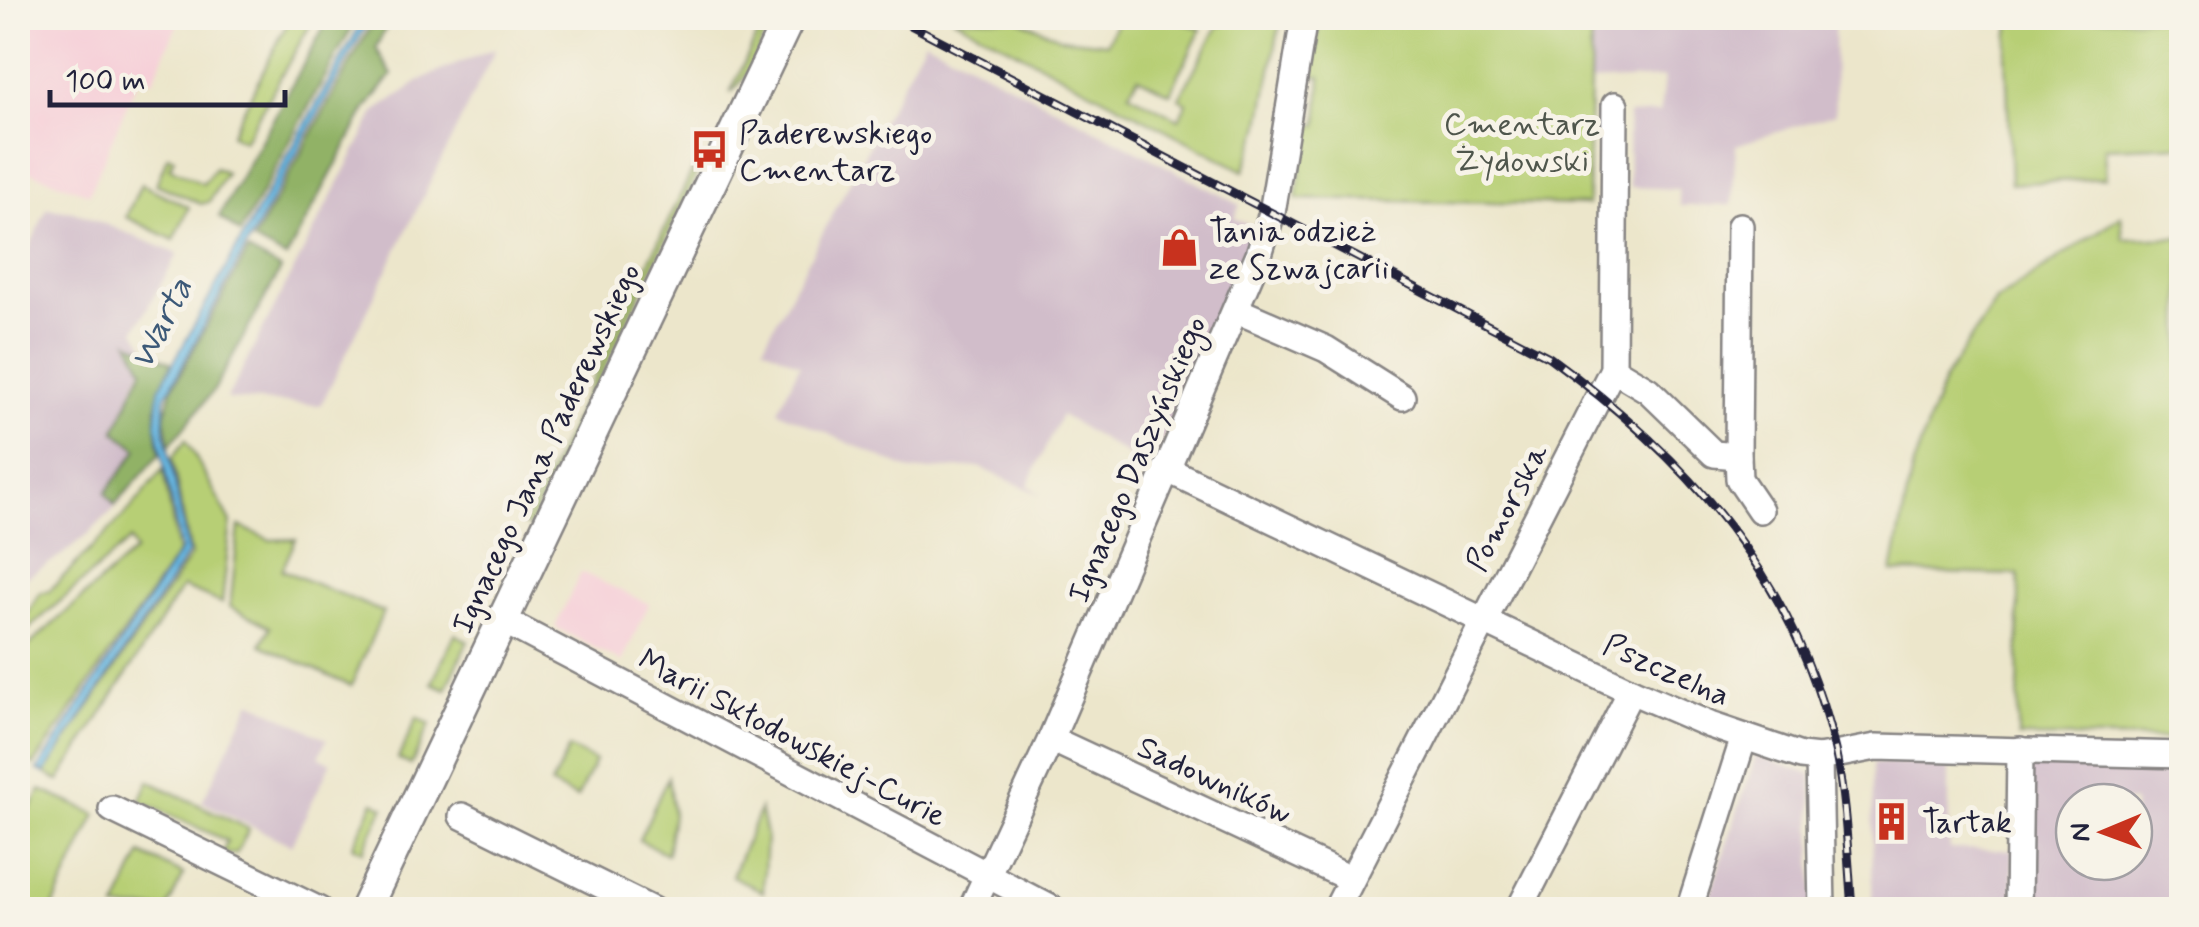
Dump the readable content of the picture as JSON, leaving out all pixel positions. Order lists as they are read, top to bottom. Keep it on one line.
{"streets":{"main road":["Ignacego Jana Paderewskiego"],"street":["Ignacego Daszyńskiego","Pomorska","Pszczelna","Marii Skłodowskiej-Curie","Sadowników"]},"crossings":[["Ignacego Jana Paderewskiego","Marii Skłodowskiej-Curie"],["Ignacego Daszyńskiego","Pszczelna"],["Ignacego Daszyńskiego","Marii Skłodowskiej-Curie"],["Ignacego Daszyńskiego","Sadowników"],["Pomorska","Pszczelna"],["Pomorska","Sadowników"]],"water":["Warta"],"parks":["Cmentarz Żydowski"],"places":{"bus stop":["Paderewskiego Cmentarz"],"shop":["Tania odzież ze Szwajcarii"],"building":["Tartak"]},"scale_bar":"100 m","north":"left"}
